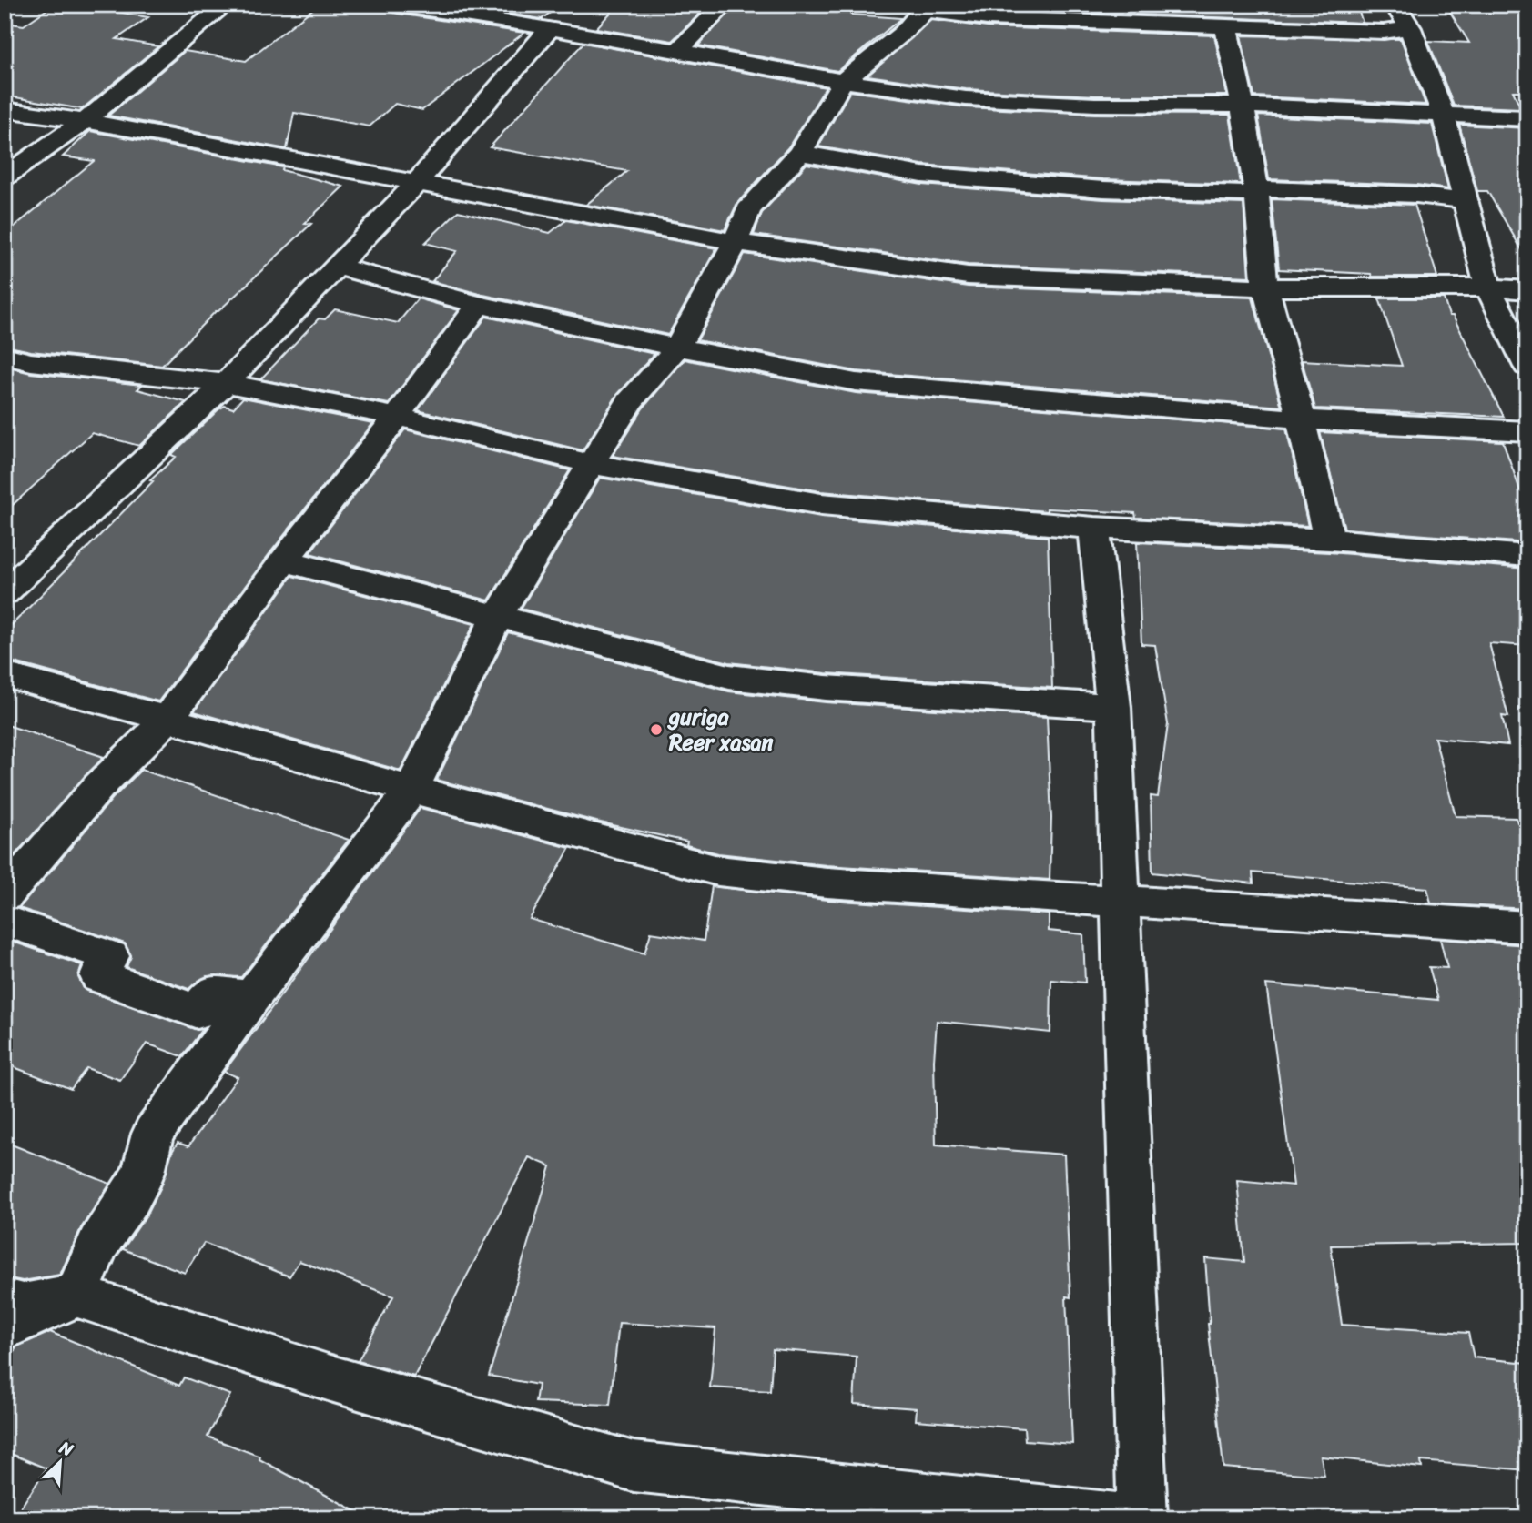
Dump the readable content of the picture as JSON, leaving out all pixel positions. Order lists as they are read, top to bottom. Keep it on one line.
{"places":["guriga Reer xasan"],"north":"top right"}
